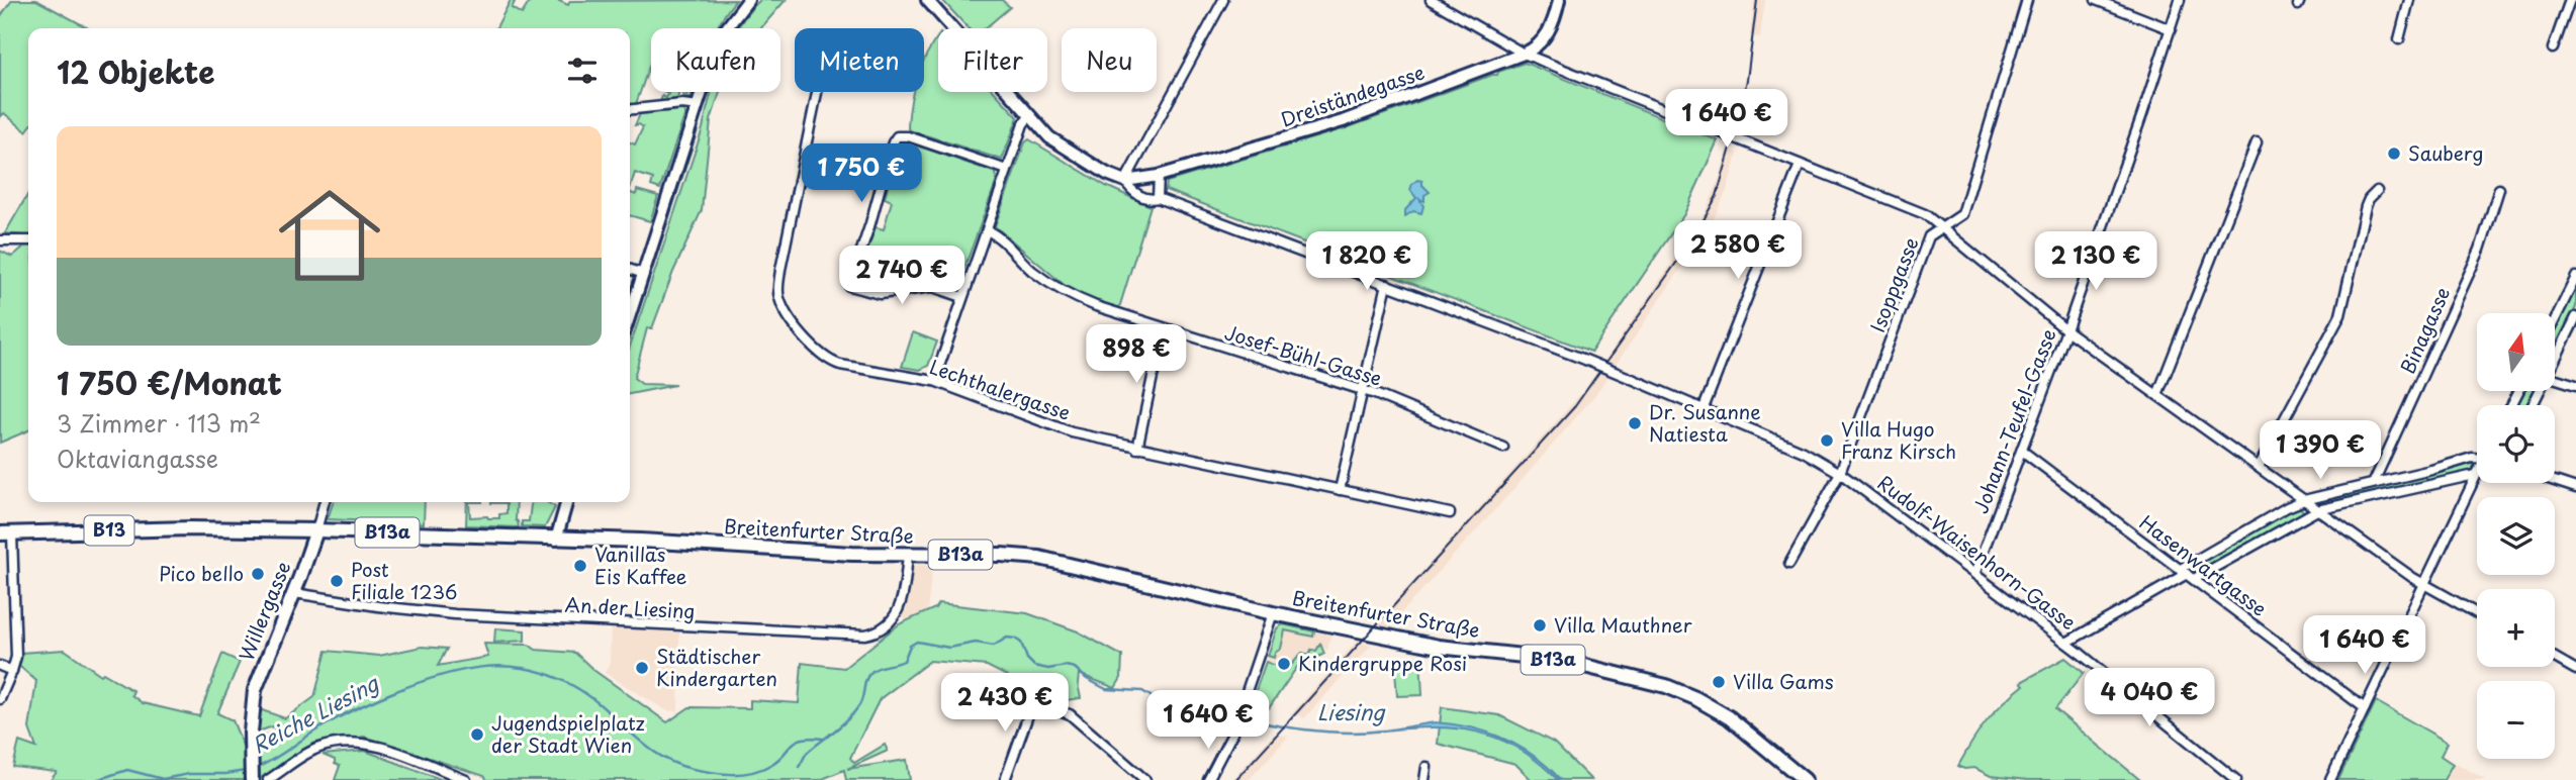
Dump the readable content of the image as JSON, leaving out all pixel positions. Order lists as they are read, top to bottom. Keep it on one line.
{"streets":{"main road":["B13","Breitenfurter Straße","B13a","Willergasse"],"street":["Dreiständegasse","Isoppgasse","Binagasse","Josef-Bühl-Gasse","Lechthalergasse","Johann-Teufel-Gasse","Rudolf-Waisenhorn-Gasse","Hasenwartgasse","An der Liesing"]},"crossings":[["Isoppgasse","Rudolf-Waisenhorn-Gasse"],["Johann-Teufel-Gasse","Rudolf-Waisenhorn-Gasse"],["Johann-Teufel-Gasse","Hasenwartgasse"],["Breitenfurter Straße","An der Liesing"],["Breitenfurter Straße","Willergasse"],["An der Liesing","Willergasse"]],"water":["Liesing","Reiche Liesing"],"places":["Sauberg","Dr. Susanne Natiesta","Villa Hugo Franz Kirsch","Vanillas Eis Kaffee","Pico bello","Post Filiale 1236","Villa Mauthner","Kindergruppe Rosi","Städtischer Kindergarten","Villa Gams","Jugendspielplatz der Stadt Wien"],"north":"top","page":{"chip":["Kaufen","Mieten","Filter","Neu"],"heading":"12 Objekte","price":["1 640 €","1 750 €","2 580 €","1 820 €","2 130 €","2 740 €","898 €","1 390 €","1 640 €","4 040 €","2 430 €","1 640 €"],"list":[{"name":"1 750 €/Monat","note":"3 Zimmer · 113 m² · Oktaviangasse"}],"map_buttons":["+","−"]}}
